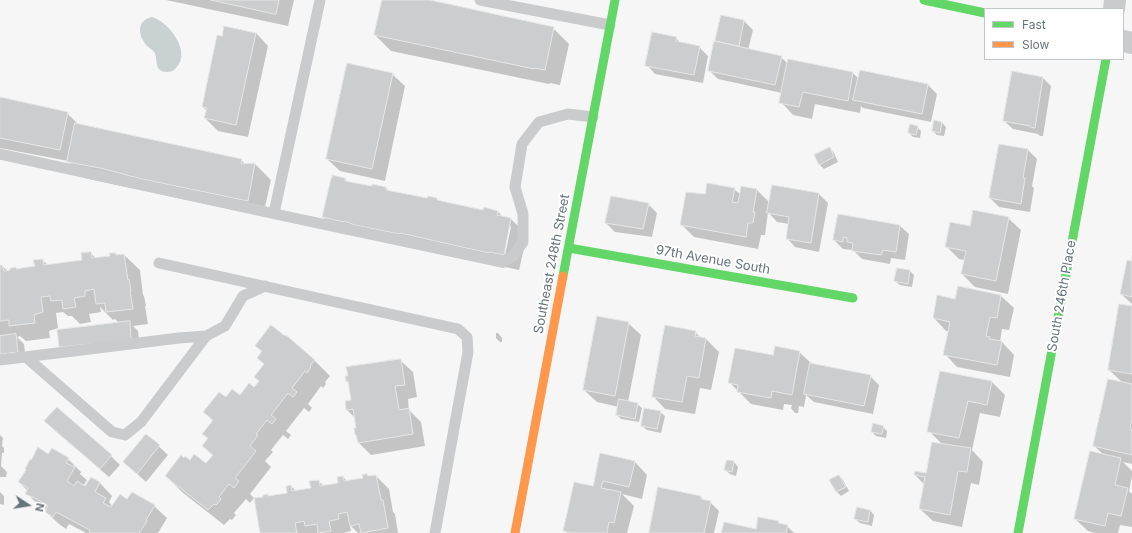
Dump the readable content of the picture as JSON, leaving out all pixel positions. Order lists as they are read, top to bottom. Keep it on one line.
{"streets":{"street":["97th Avenue South","Southeast 248th Street","South 246th Place"]},"crossings":[["97th Avenue South","Southeast 248th Street"]],"legend":["Fast","Slow"],"north":"right"}
